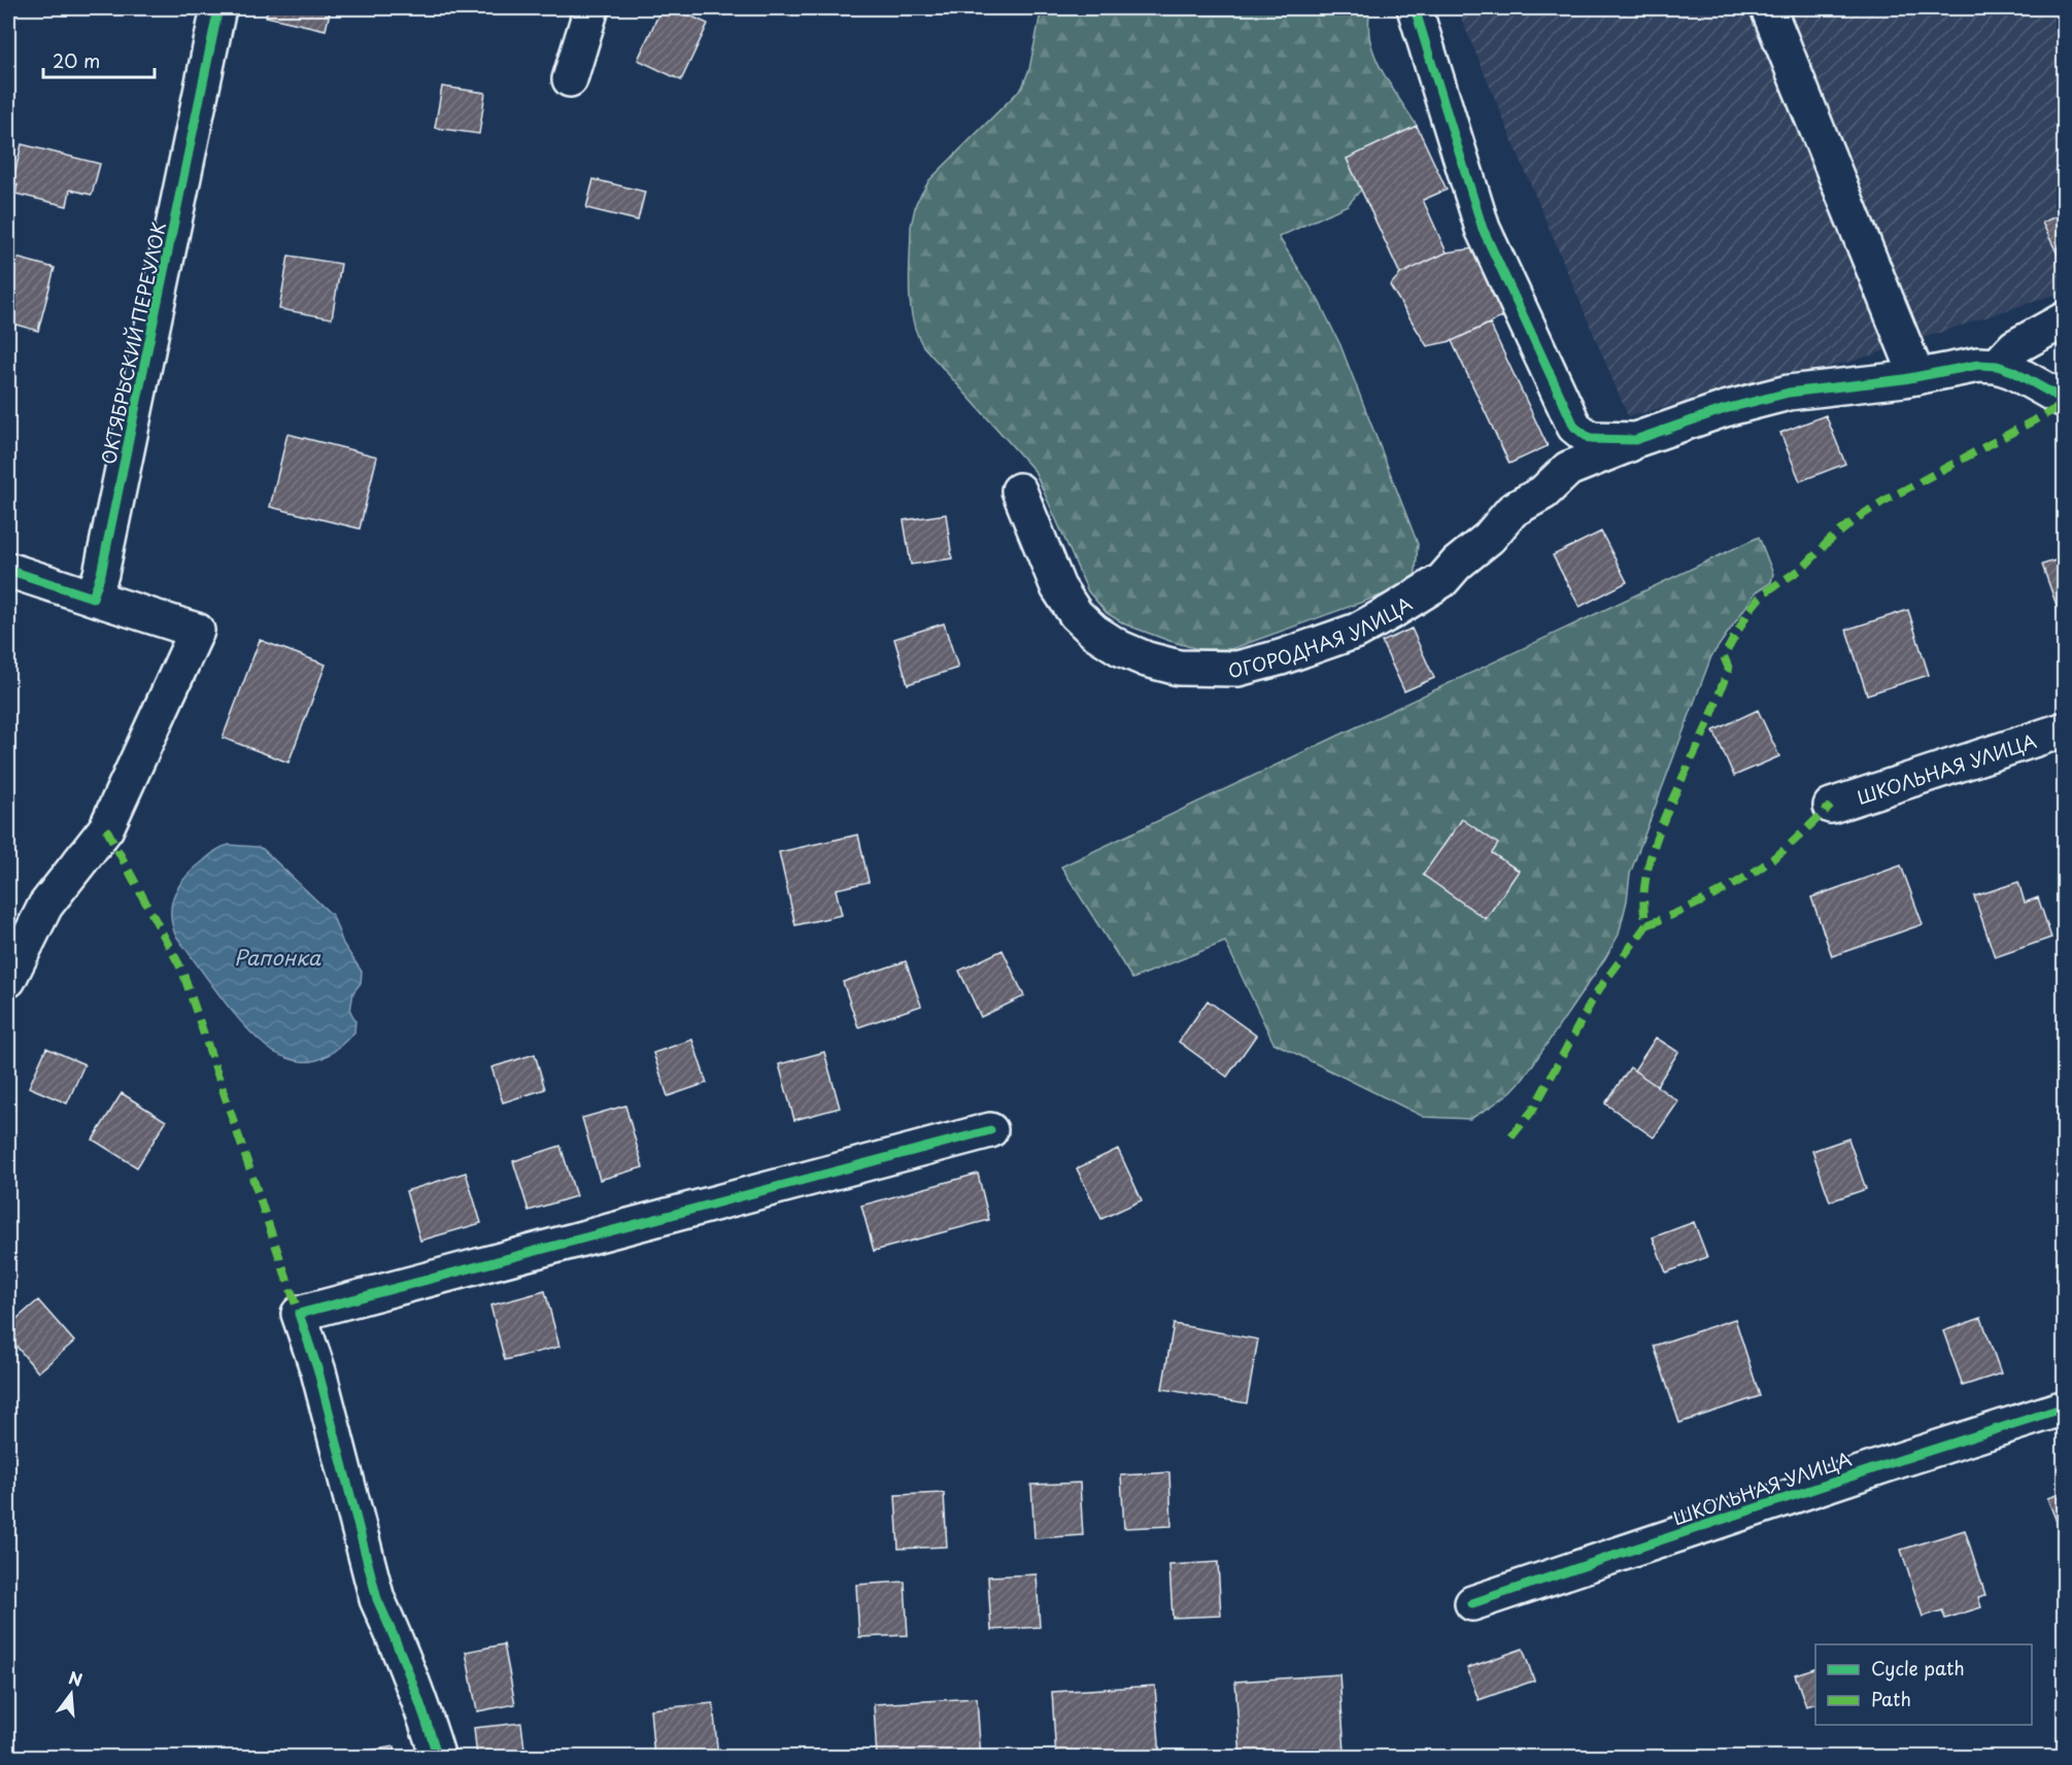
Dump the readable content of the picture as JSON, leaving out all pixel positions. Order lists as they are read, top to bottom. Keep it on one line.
{"streets":{"street":["ОКТЯБРЬСКИЙ ПЕРЕУЛОК","ОГОРОДНАЯ УЛИЦА","ШКОЛЬНАЯ УЛИЦА"]},"water":["Рапонка"],"legend":["Cycle path","Path"],"scale_bar":"20 m","north":"top"}
